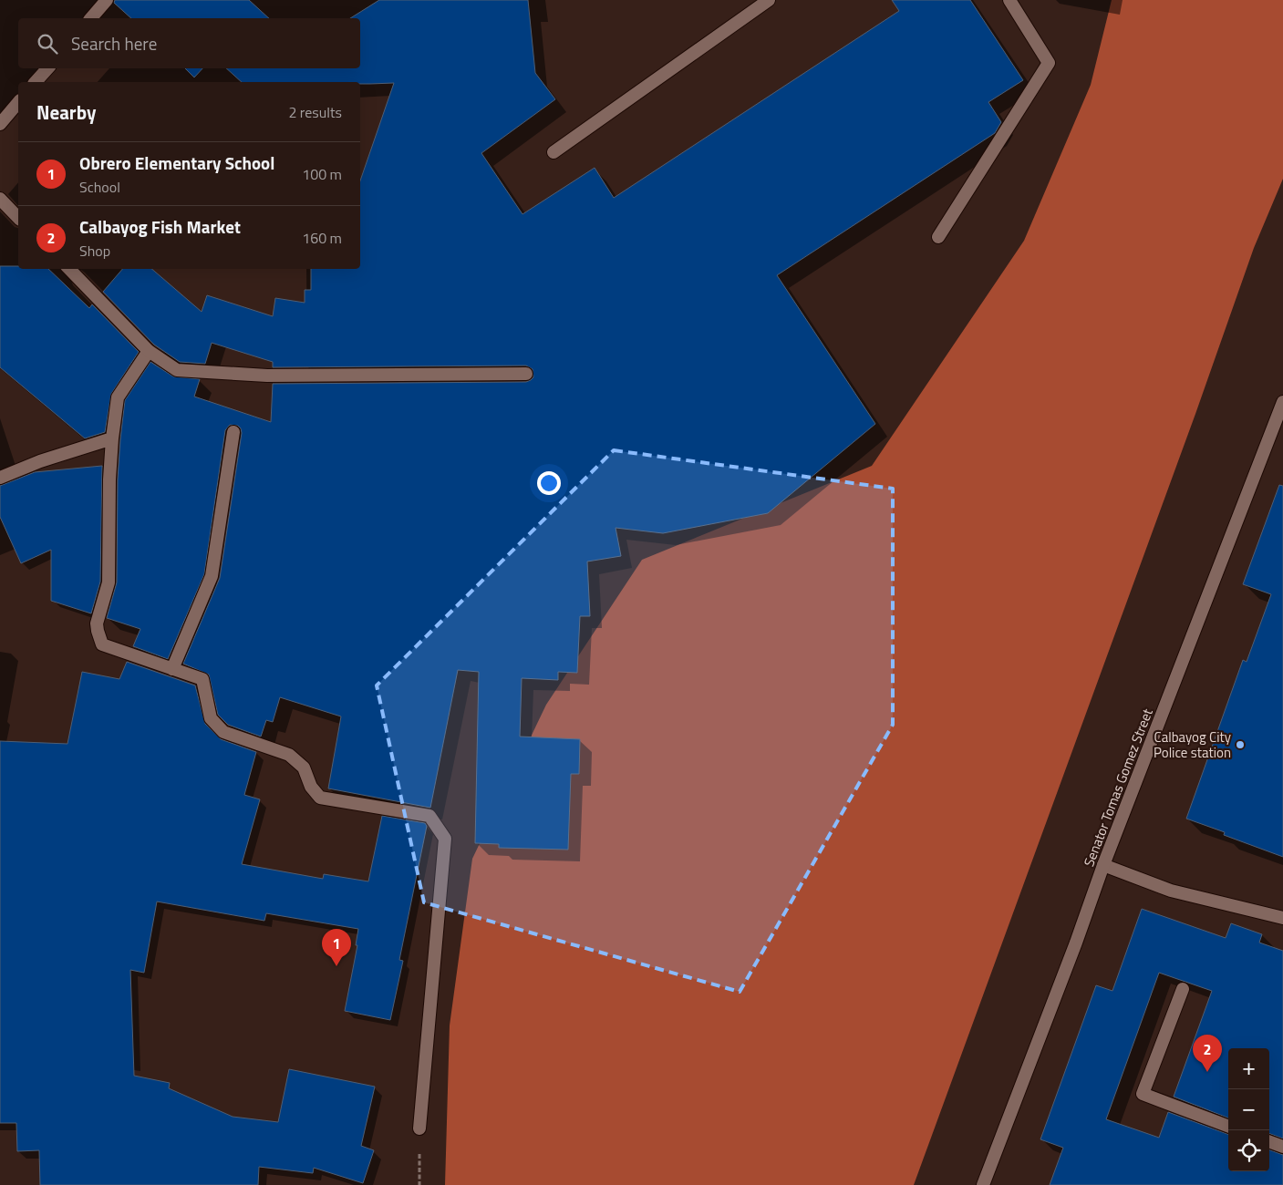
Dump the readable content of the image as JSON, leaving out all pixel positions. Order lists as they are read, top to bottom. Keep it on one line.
{"streets":{"main road":["Senator Tomas Gomez Street"]},"places":["Calbayog City Police station"],"page":{"search":"Search here","heading":["Nearby","2 results"],"list":[{"mark":"1","name":"Obrero Elementary School","note":"School","value":"100 m"},{"mark":"2","name":"Calbayog Fish Market","note":"Shop","value":"160 m"}],"pins":["1","2"],"map_buttons":["+","−"]}}
